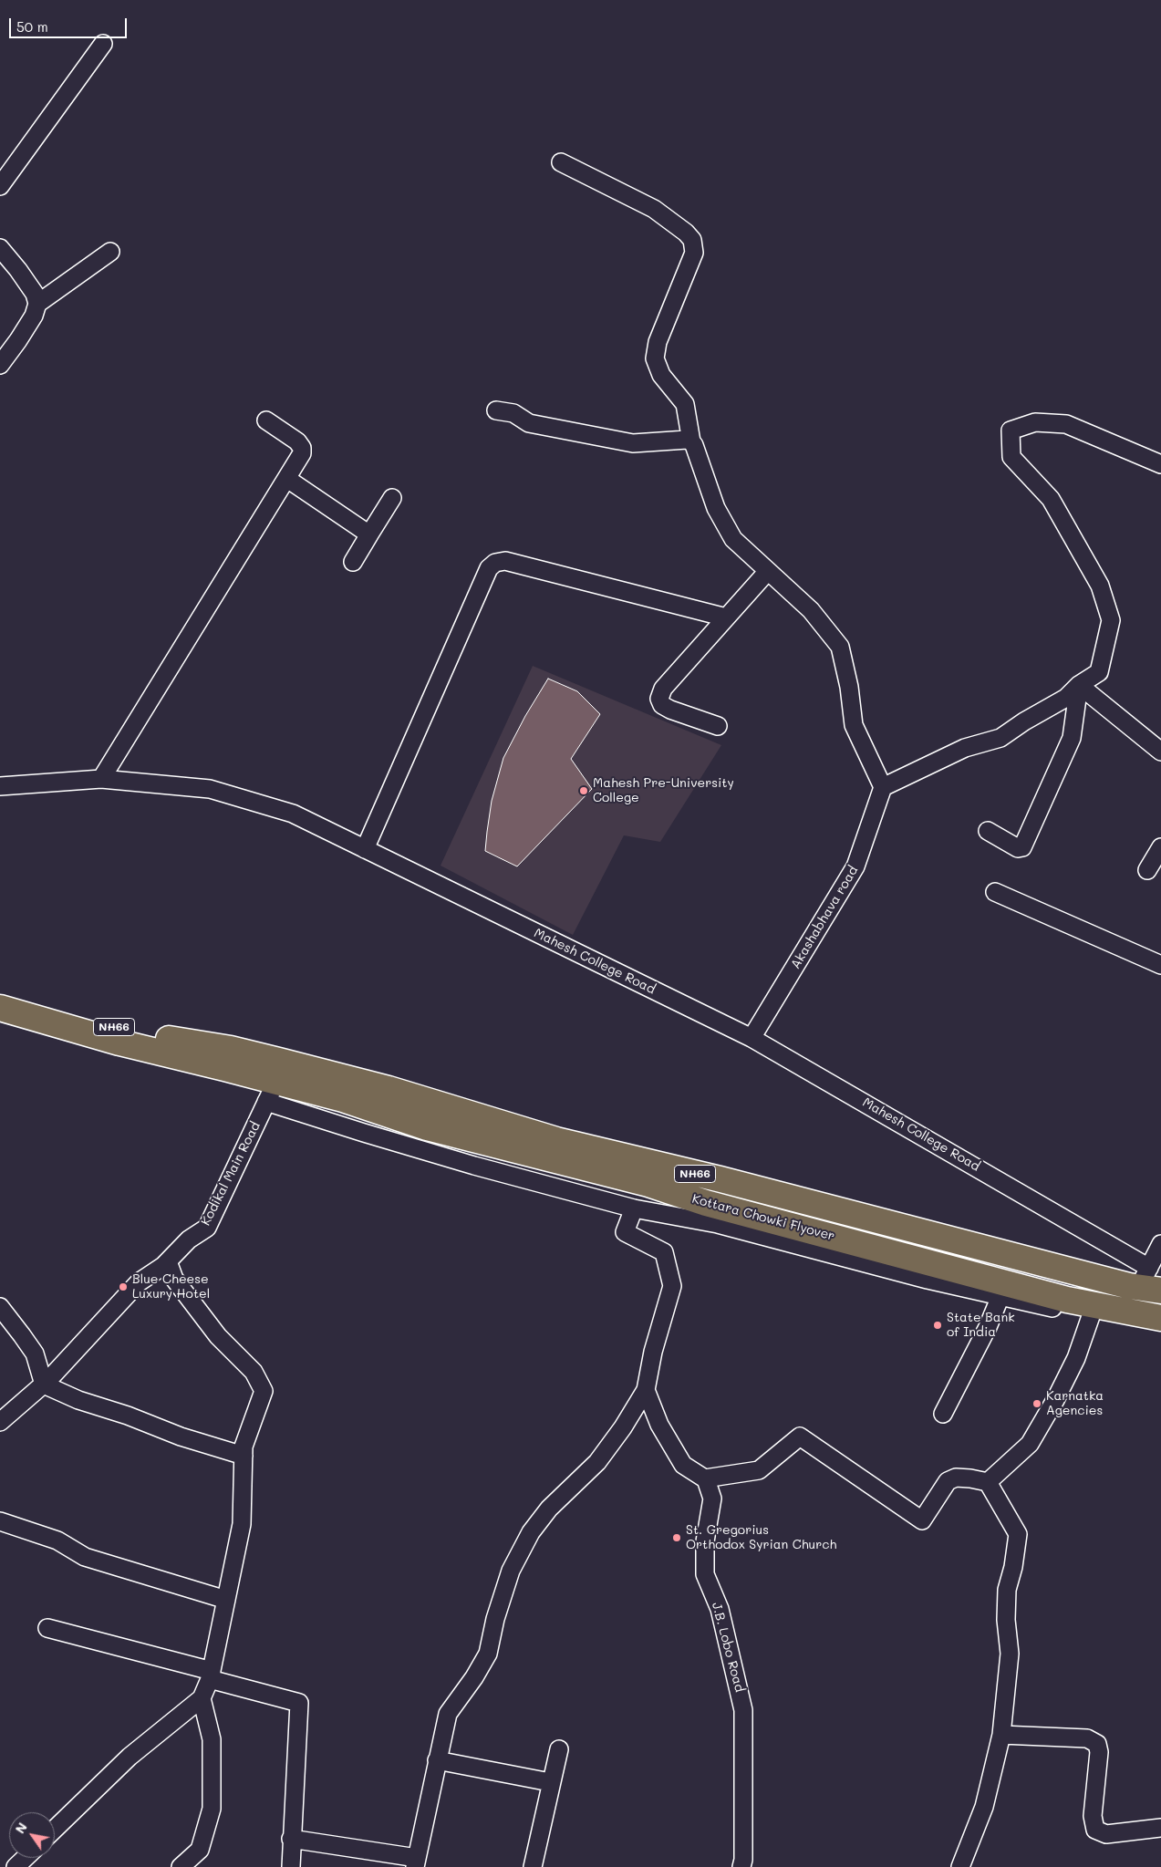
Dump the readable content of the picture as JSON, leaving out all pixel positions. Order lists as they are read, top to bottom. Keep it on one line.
{"streets":{"highway":["NH66","Kottara Chowki Flyover"],"street":["Akashabhava road","Mahesh College Road","Kodikal Main Road","J.B. Lobo Road"]},"crossings":[["Akashabhava road","Mahesh College Road"],["Mahesh College Road","NH66"],["NH66","Kodikal Main Road"],["NH66","Kottara Chowki Flyover"],["Kodikal Main Road","Kottara Chowki Flyover"]],"places":["Mahesh Pre-University College","Blue Cheese Luxury Hotel","State Bank of India","Karnatka Agencies","St. Gregorius Orthodox Syrian Church"],"scale_bar":"50 m","north":"top left"}
